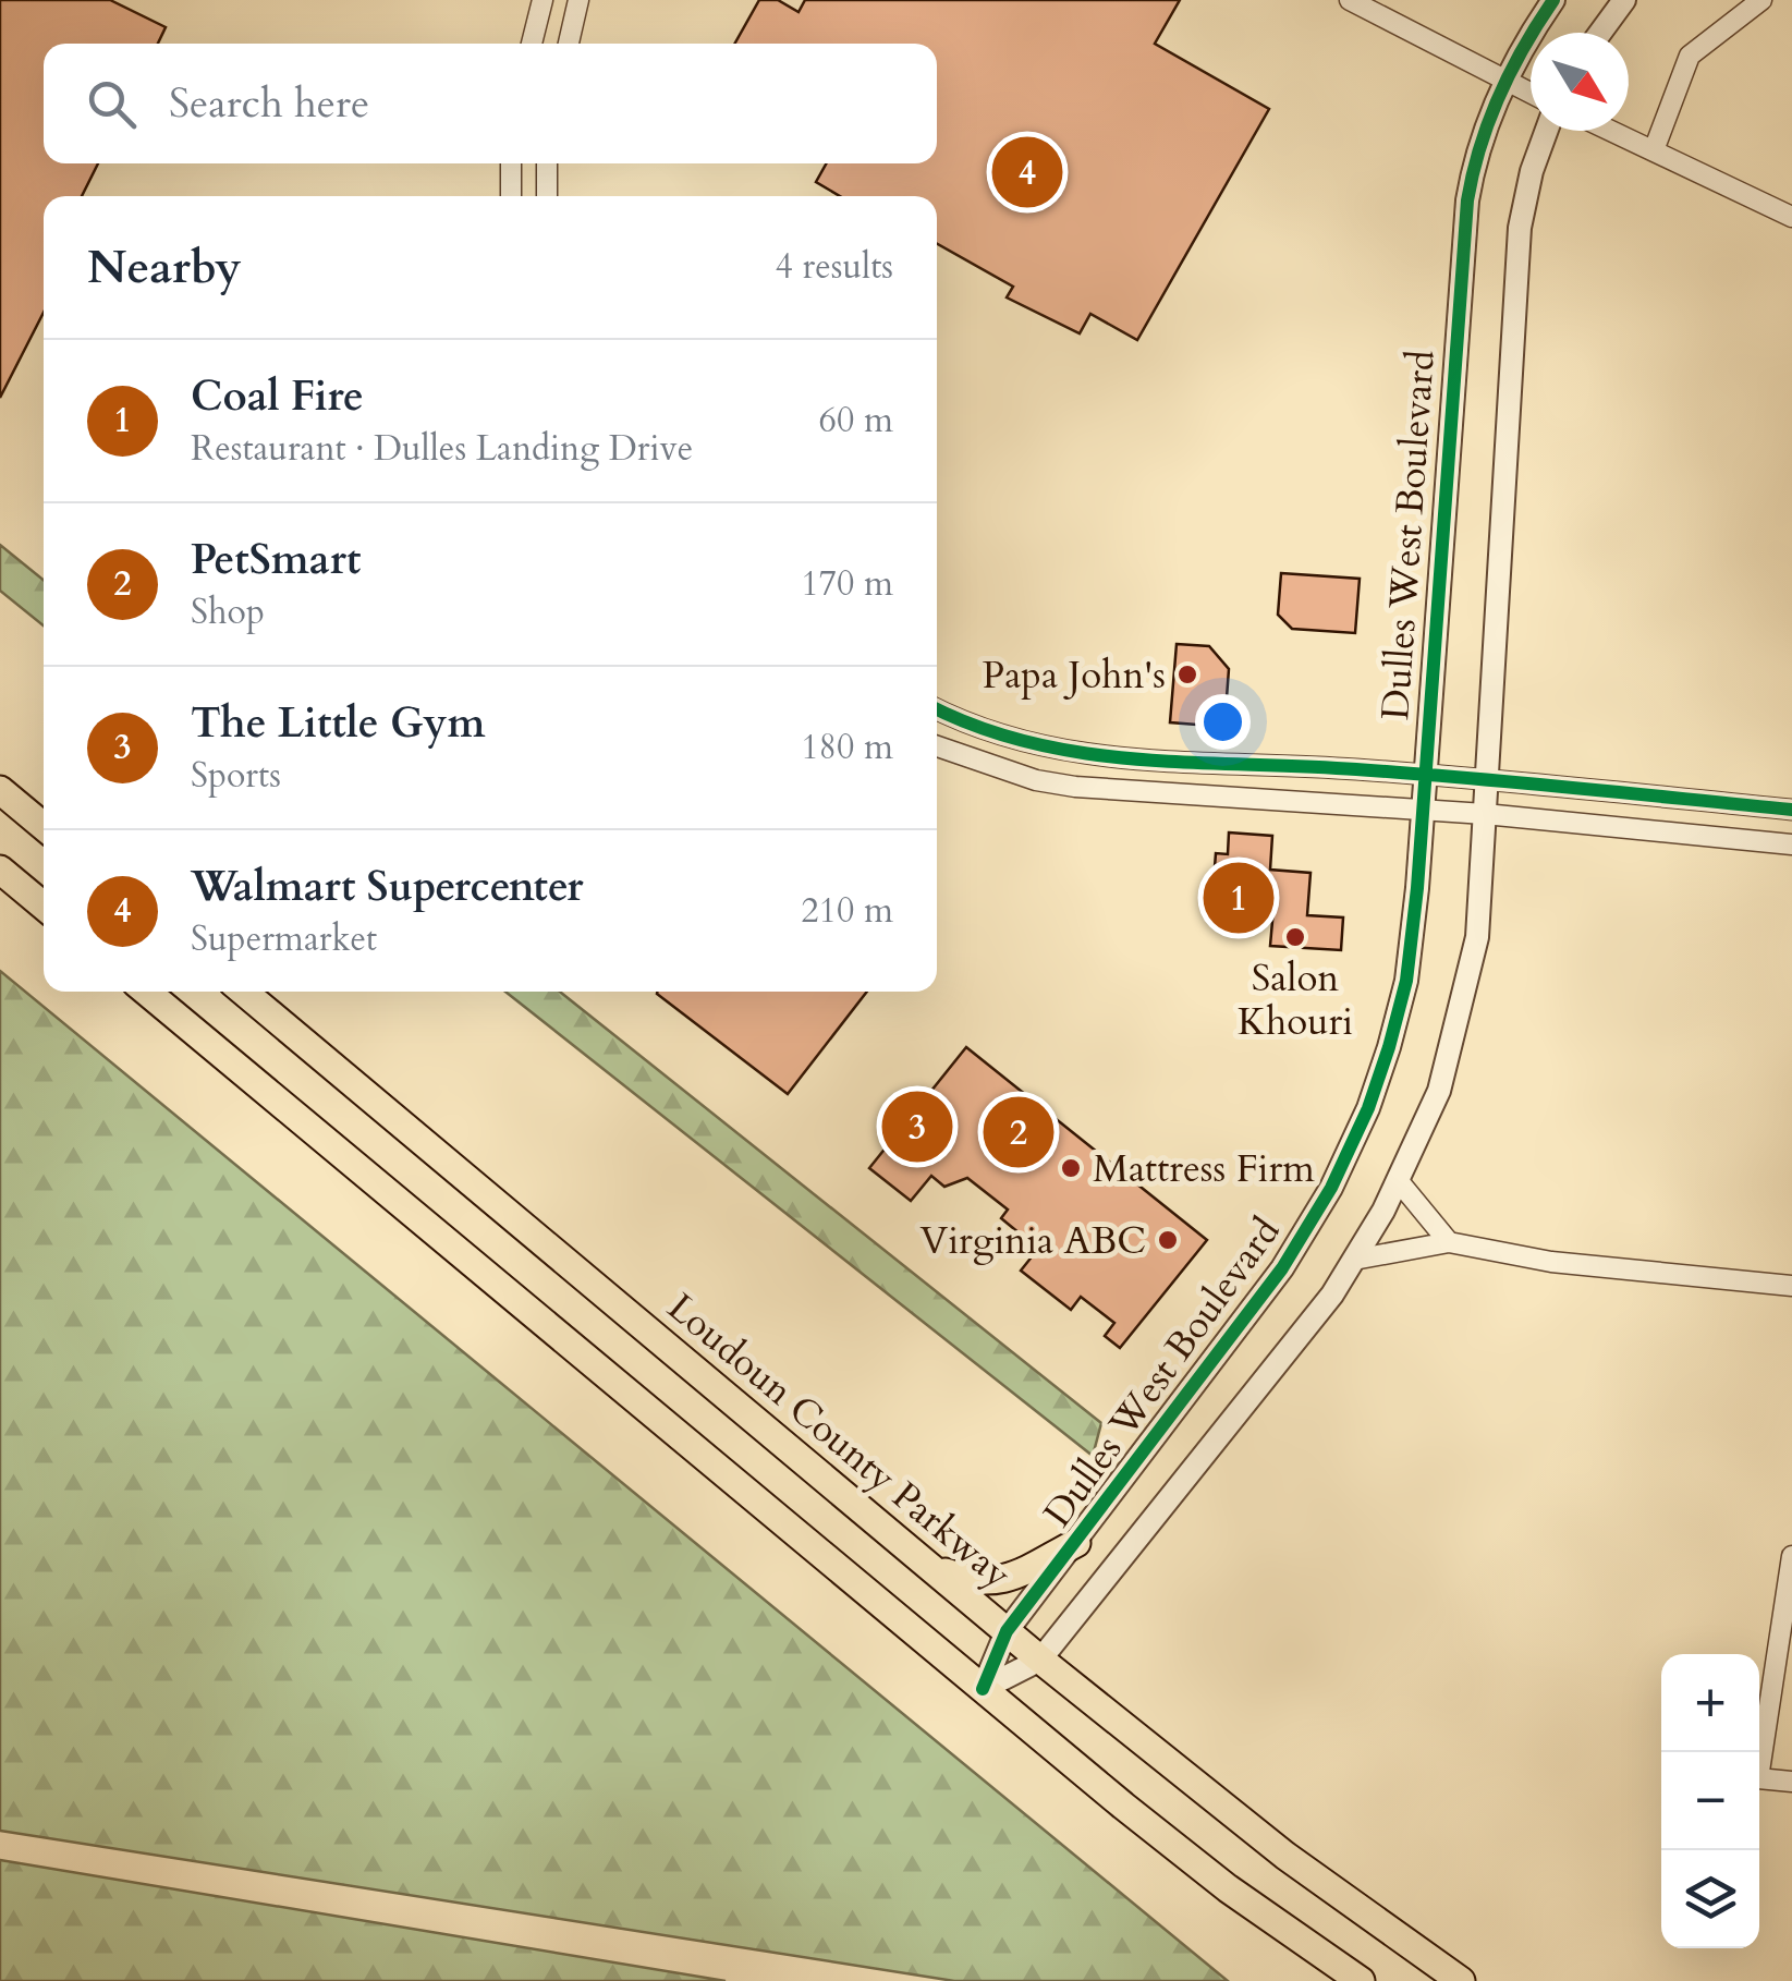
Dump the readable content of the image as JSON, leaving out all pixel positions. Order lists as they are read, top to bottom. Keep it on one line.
{"streets":{"main road":["Loudoun County Parkway"],"street":["Dulles West Boulevard"]},"crossings":[["Dulles West Boulevard","Loudoun County Parkway"]],"places":["Papa John's","Salon Khouri","Mattress Firm","Virginia ABC"],"north":"bottom right","page":{"search":"Search here","pins":["4","1","3","2"],"heading":["Nearby","4 results"],"list":[{"mark":"1","name":"Coal Fire","note":"Restaurant · Dulles Landing Drive","value":"60 m"},{"mark":"2","name":"PetSmart","note":"Shop","value":"170 m"},{"mark":"3","name":"The Little Gym","note":"Sports","value":"180 m"},{"mark":"4","name":"Walmart Supercenter","note":"Supermarket","value":"210 m"}],"map_buttons":["+","−"]}}
